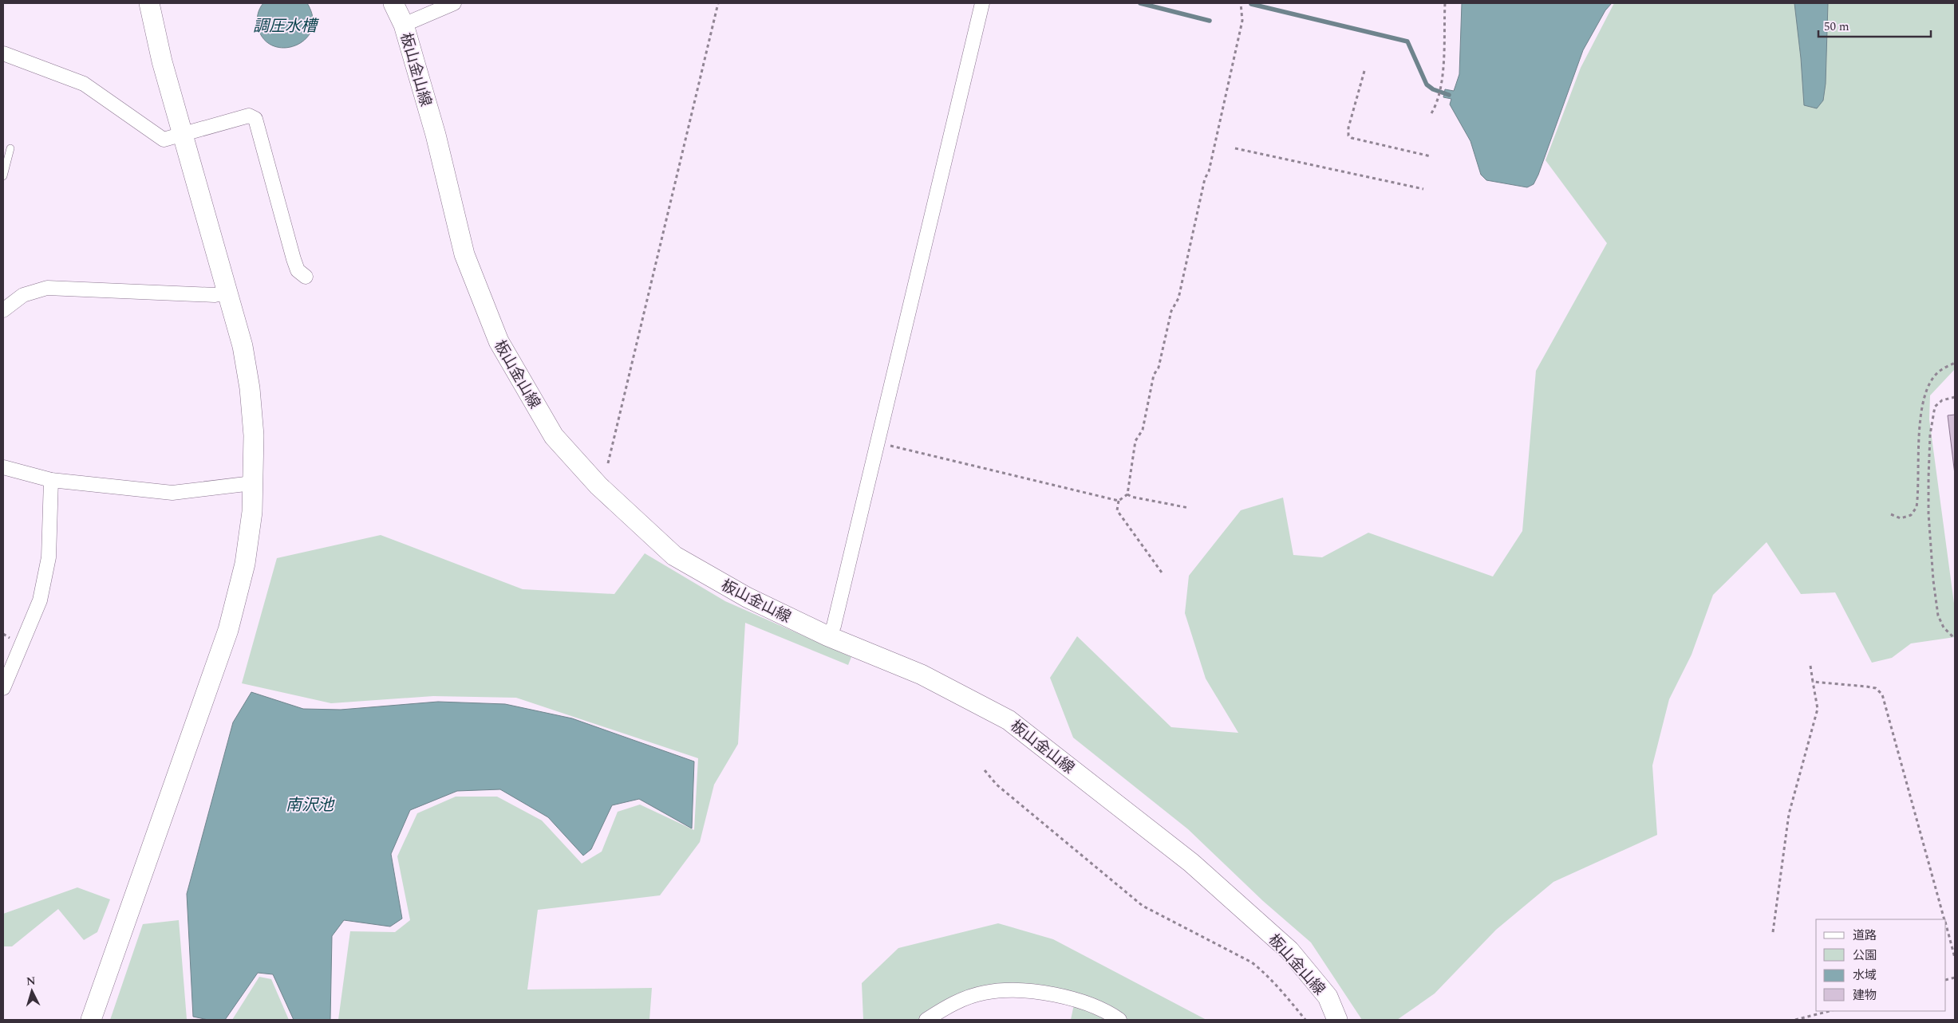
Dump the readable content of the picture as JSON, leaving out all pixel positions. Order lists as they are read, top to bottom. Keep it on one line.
{"streets":{"main road":["板山金山線"]},"water":["調圧水槽","南沢池"],"legend":["道路","公園","水域","建物"],"scale_bar":"50 m","north":"top"}
